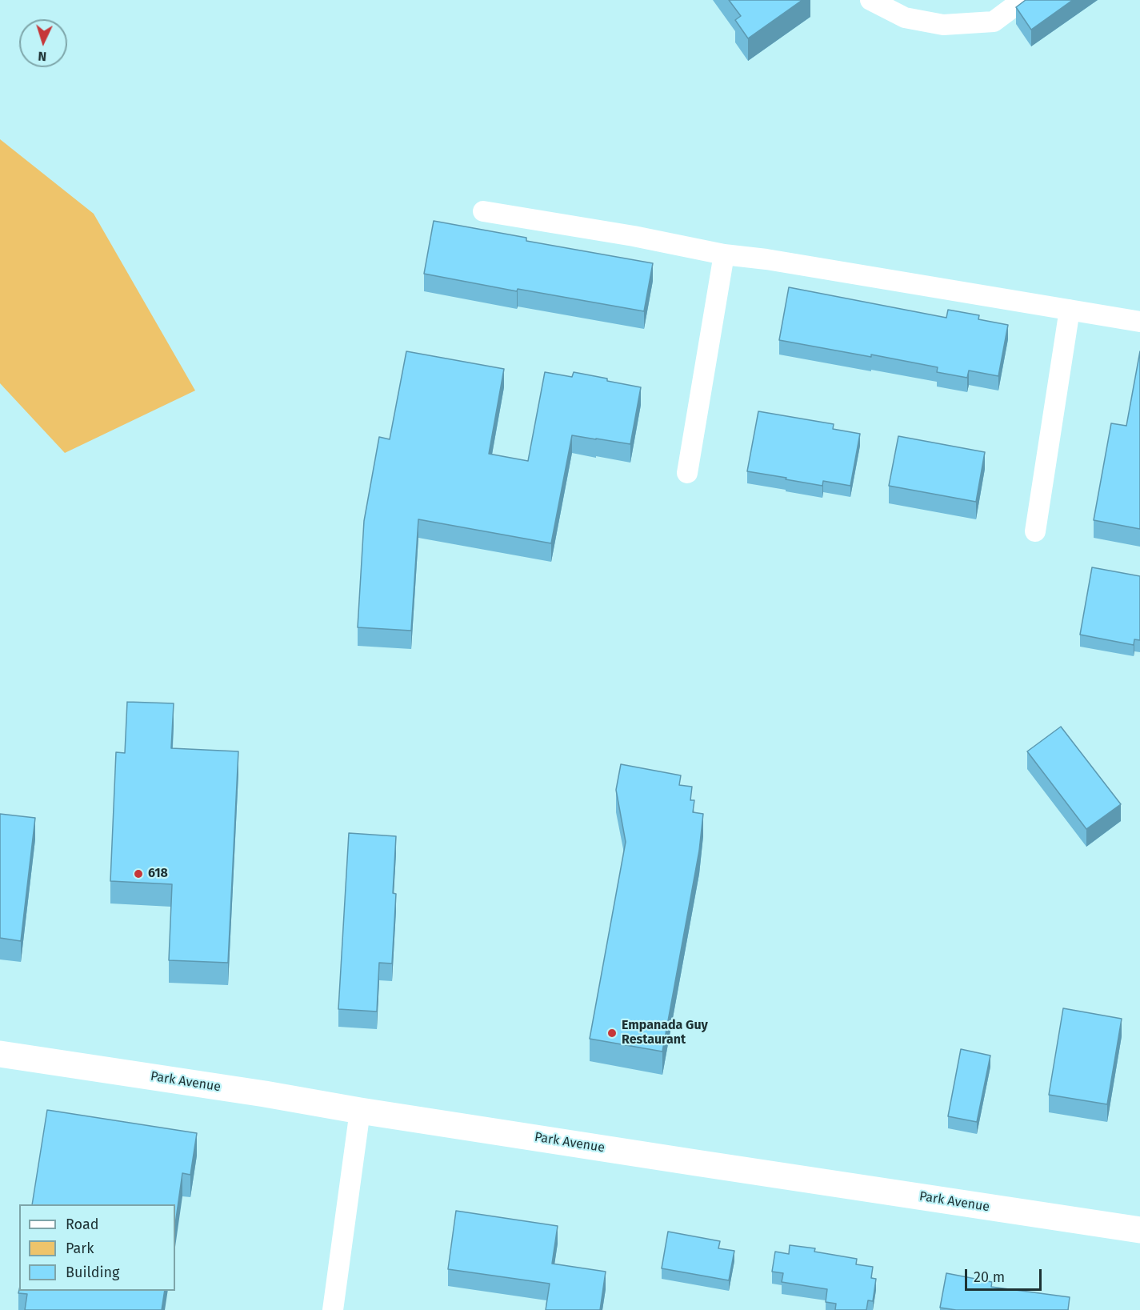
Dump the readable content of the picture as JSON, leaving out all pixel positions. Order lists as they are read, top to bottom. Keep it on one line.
{"streets":{"main road":["Park Avenue"]},"places":["618","Empanada Guy Restaurant"],"legend":["Road","Park","Building"],"scale_bar":"20 m","north":"bottom"}
